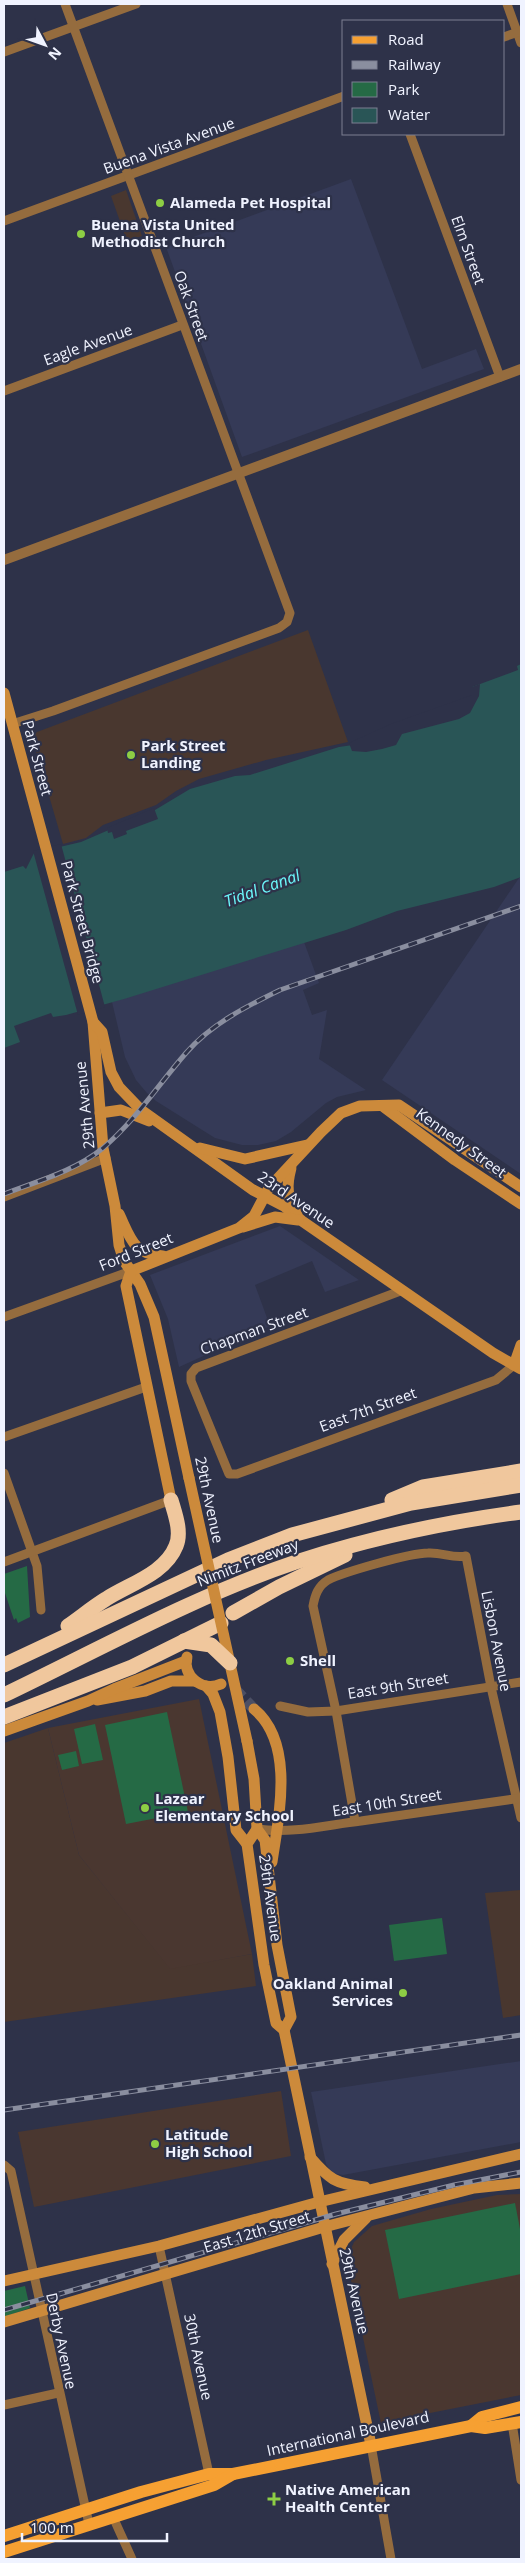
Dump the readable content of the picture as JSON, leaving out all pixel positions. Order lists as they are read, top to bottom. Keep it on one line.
{"streets":{"highway":["Nimitz Freeway"],"main road":["Park Street","Park Street Bridge","29th Avenue","Kennedy Street","23rd Avenue","Ford Street","East 12th Street","International Boulevard"],"street":["Buena Vista Avenue","Elm Street","Oak Street","Eagle Avenue","Chapman Street","East 7th Street","Lisbon Avenue","East 9th Street","East 10th Street","Derby Avenue","30th Avenue"]},"crossings":[["Buena Vista Avenue","Oak Street"],["Oak Street","Eagle Avenue"],["Oak Street","Park Street"],["Park Street","Park Street Bridge"],["Park Street Bridge","29th Avenue"],["Park Street Bridge","23rd Avenue"],["29th Avenue","23rd Avenue"],["29th Avenue","Ford Street"],["29th Avenue","East 10th Street"],["29th Avenue","East 12th Street"],["29th Avenue","International Boulevard"],["Kennedy Street","23rd Avenue"],["Kennedy Street","Ford Street"],["23rd Avenue","Ford Street"],["23rd Avenue","Chapman Street"],["23rd Avenue","East 7th Street"],["Chapman Street","East 7th Street"],["Lisbon Avenue","East 9th Street"],["Lisbon Avenue","East 10th Street"],["East 12th Street","Derby Avenue"],["East 12th Street","30th Avenue"],["Derby Avenue","International Boulevard"],["30th Avenue","International Boulevard"]],"water":["Tidal Canal"],"places":{"other":["Alameda Pet Hospital","Buena Vista United Methodist Church","Park Street Landing","Shell","Lazear Elementary School","Oakland Animal Services","Latitude High School"],"health":["Native American Health Center"]},"legend":["Road","Railway","Park","Water"],"scale_bar":"100 m","north":"bottom right"}
